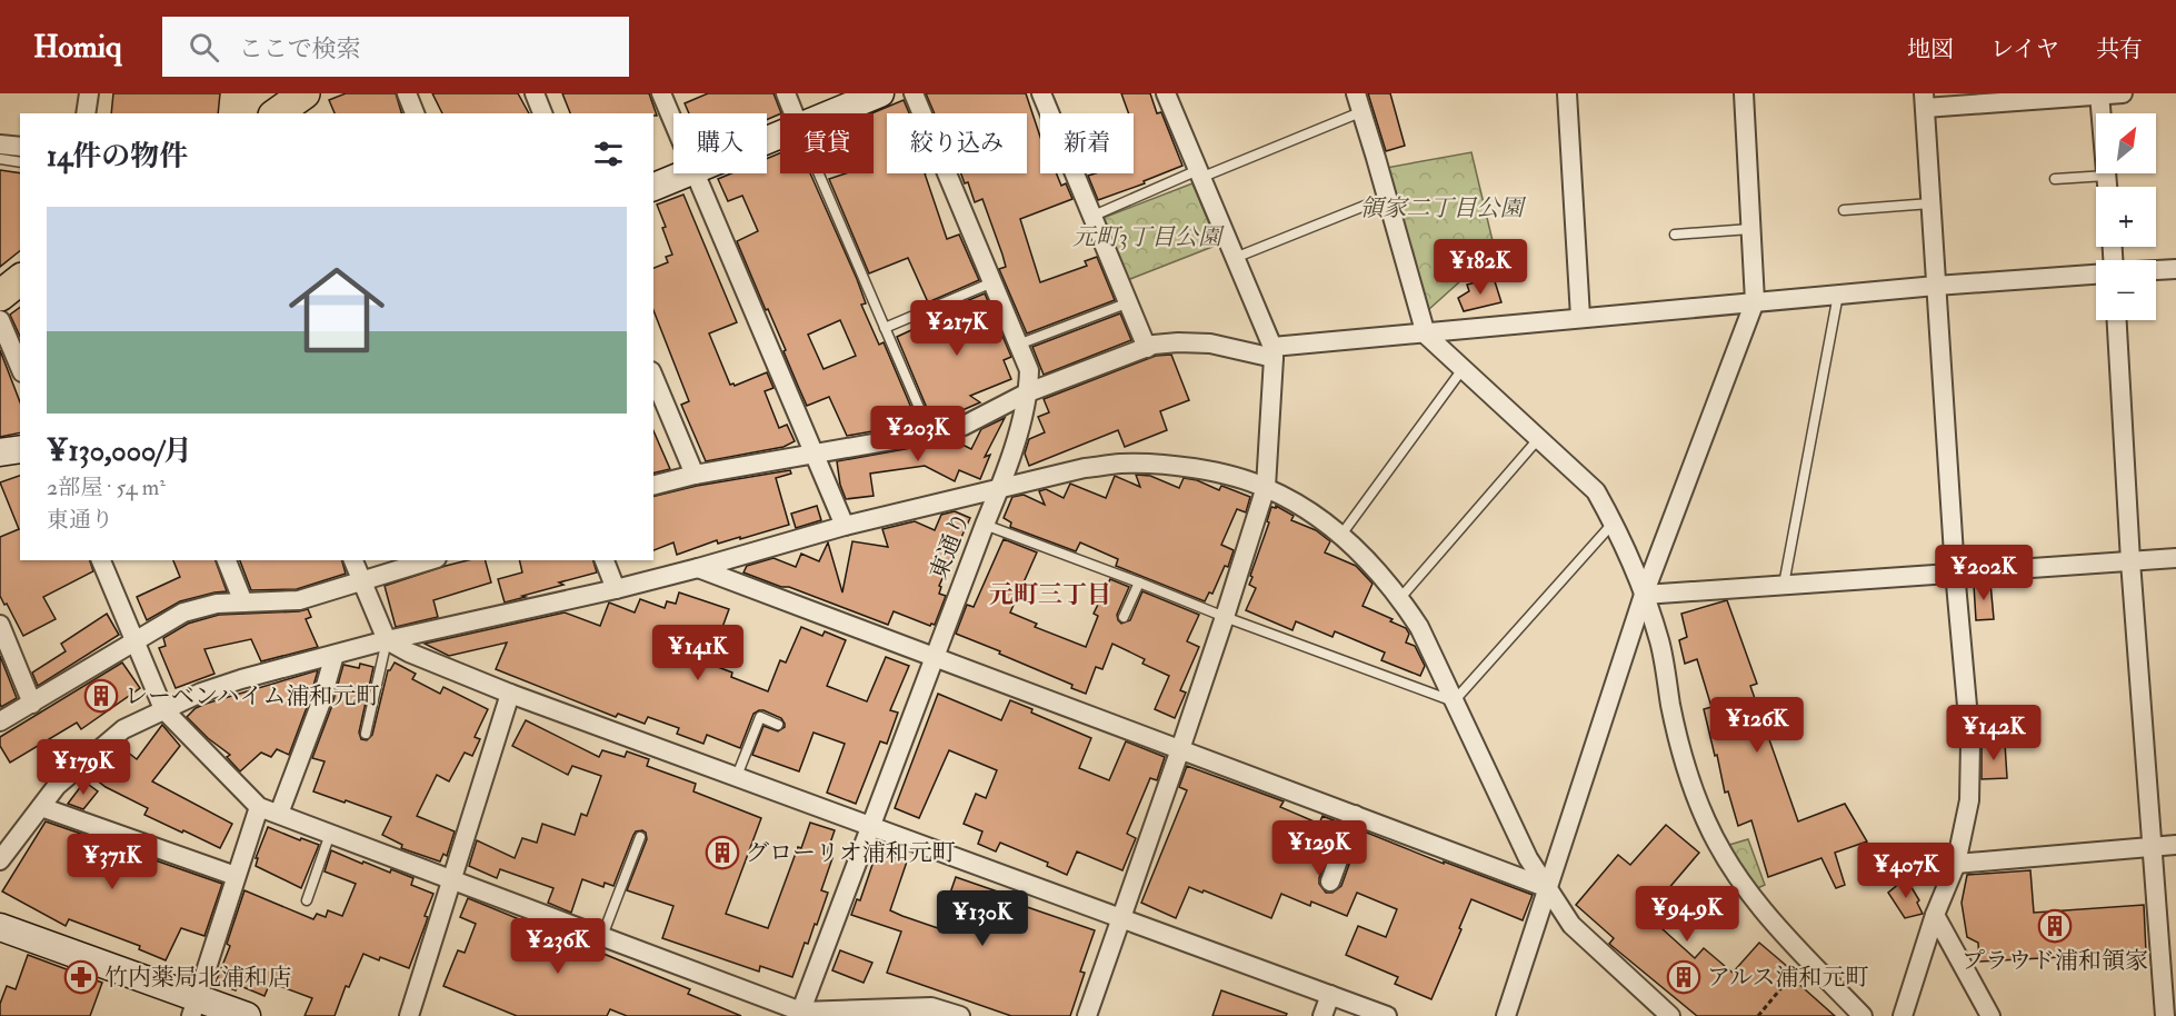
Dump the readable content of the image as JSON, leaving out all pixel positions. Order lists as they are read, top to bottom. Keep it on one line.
{"streets":{"street":["東通り"]},"districts":["元町三丁目"],"parks":["領家二丁目公園","元町3丁目公園"],"places":{"building":["レーベンハイム浦和元町","グローリオ浦和元町","プラウド浦和領家","アルス浦和元町"],"pharmacy":["竹内薬局北浦和店"]},"north":"top right","page":{"header":"Homiq","search":"ここで検索","nav":["地図","レイヤ","共有"],"map_buttons":["+","−"],"chip":["購入","賃貸","絞り込み","新着"],"heading":"14件の物件","list":[{"name":"¥130,000/月","note":"2部屋 · 54 m² · 東通り"}],"price":["¥182K","¥217K","¥203K","¥202K","¥141K","¥126K","¥142K","¥179K","¥129K","¥371K","¥407K","¥94.9K","¥130K","¥236K"]}}
